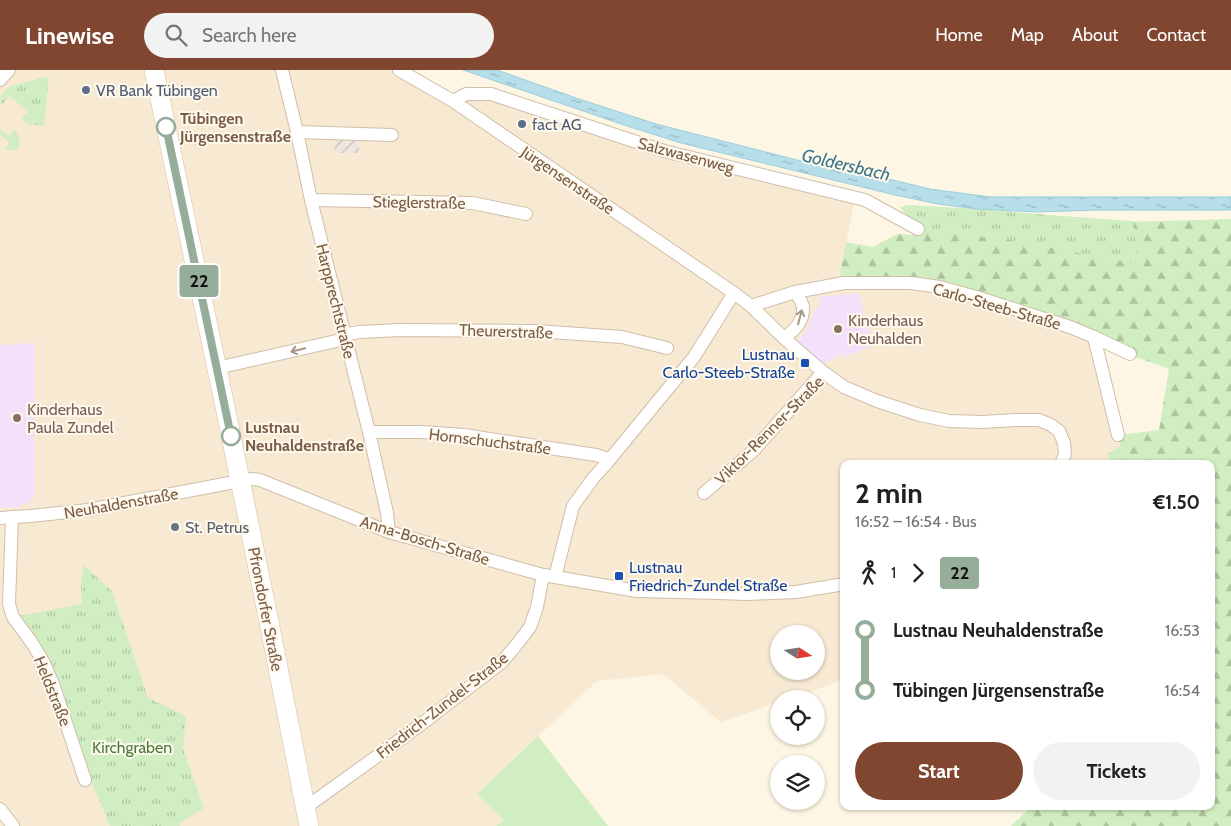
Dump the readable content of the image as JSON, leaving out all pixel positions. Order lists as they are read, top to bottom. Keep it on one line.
{"streets":{"street":["Salzwasenweg","Jürgensenstraße","Stieglerstraße","Harpprechtstraße","Carlo-Steeb-Straße","Theurerstraße","Viktor-Renner-Straße","Hornschuchstraße","Neuhaldenstraße","Anna-Bosch-Straße","Pfrondorfer Straße","Heldstraße","Friedrich-Zundel-Straße"]},"crossings":[["Salzwasenweg","Jürgensenstraße"],["Jürgensenstraße","Carlo-Steeb-Straße"],["Jürgensenstraße","Viktor-Renner-Straße"],["Stieglerstraße","Harpprechtstraße"],["Harpprechtstraße","Theurerstraße"],["Harpprechtstraße","Hornschuchstraße"],["Harpprechtstraße","Anna-Bosch-Straße"],["Theurerstraße","Pfrondorfer Straße"],["Hornschuchstraße","Friedrich-Zundel-Straße"],["Neuhaldenstraße","Anna-Bosch-Straße"],["Neuhaldenstraße","Pfrondorfer Straße"],["Neuhaldenstraße","Heldstraße"],["Anna-Bosch-Straße","Pfrondorfer Straße"],["Anna-Bosch-Straße","Friedrich-Zundel-Straße"],["Pfrondorfer Straße","Friedrich-Zundel-Straße"]],"water":["Goldersbach"],"parks":["Kirchgraben"],"places":{"other":["VR Bank Tübingen","fact AG","Tübingen Jürgensenstraße","Kinderhaus Neuhalden","Kinderhaus Paula Zundel","Lustnau Neuhaldenstraße","St. Petrus"],"transit":["Lustnau Carlo-Steeb-Straße","Lustnau Friedrich-Zundel Straße"]},"lines":["bus line 22"],"north":"right","page":{"header":"Linewise","search":"Search here","nav":["Home","Map","About","Contact"],"on_map":"22","heading":["2 min","16:52 – 16:54 · Bus","€1.50"],"legs":["1","22"],"list":[{"name":"Lustnau Neuhaldenstraße","value":"16:53"},{"name":"Tübingen Jürgensenstraße","value":"16:54"}],"buttons":["Start","Tickets"]}}
